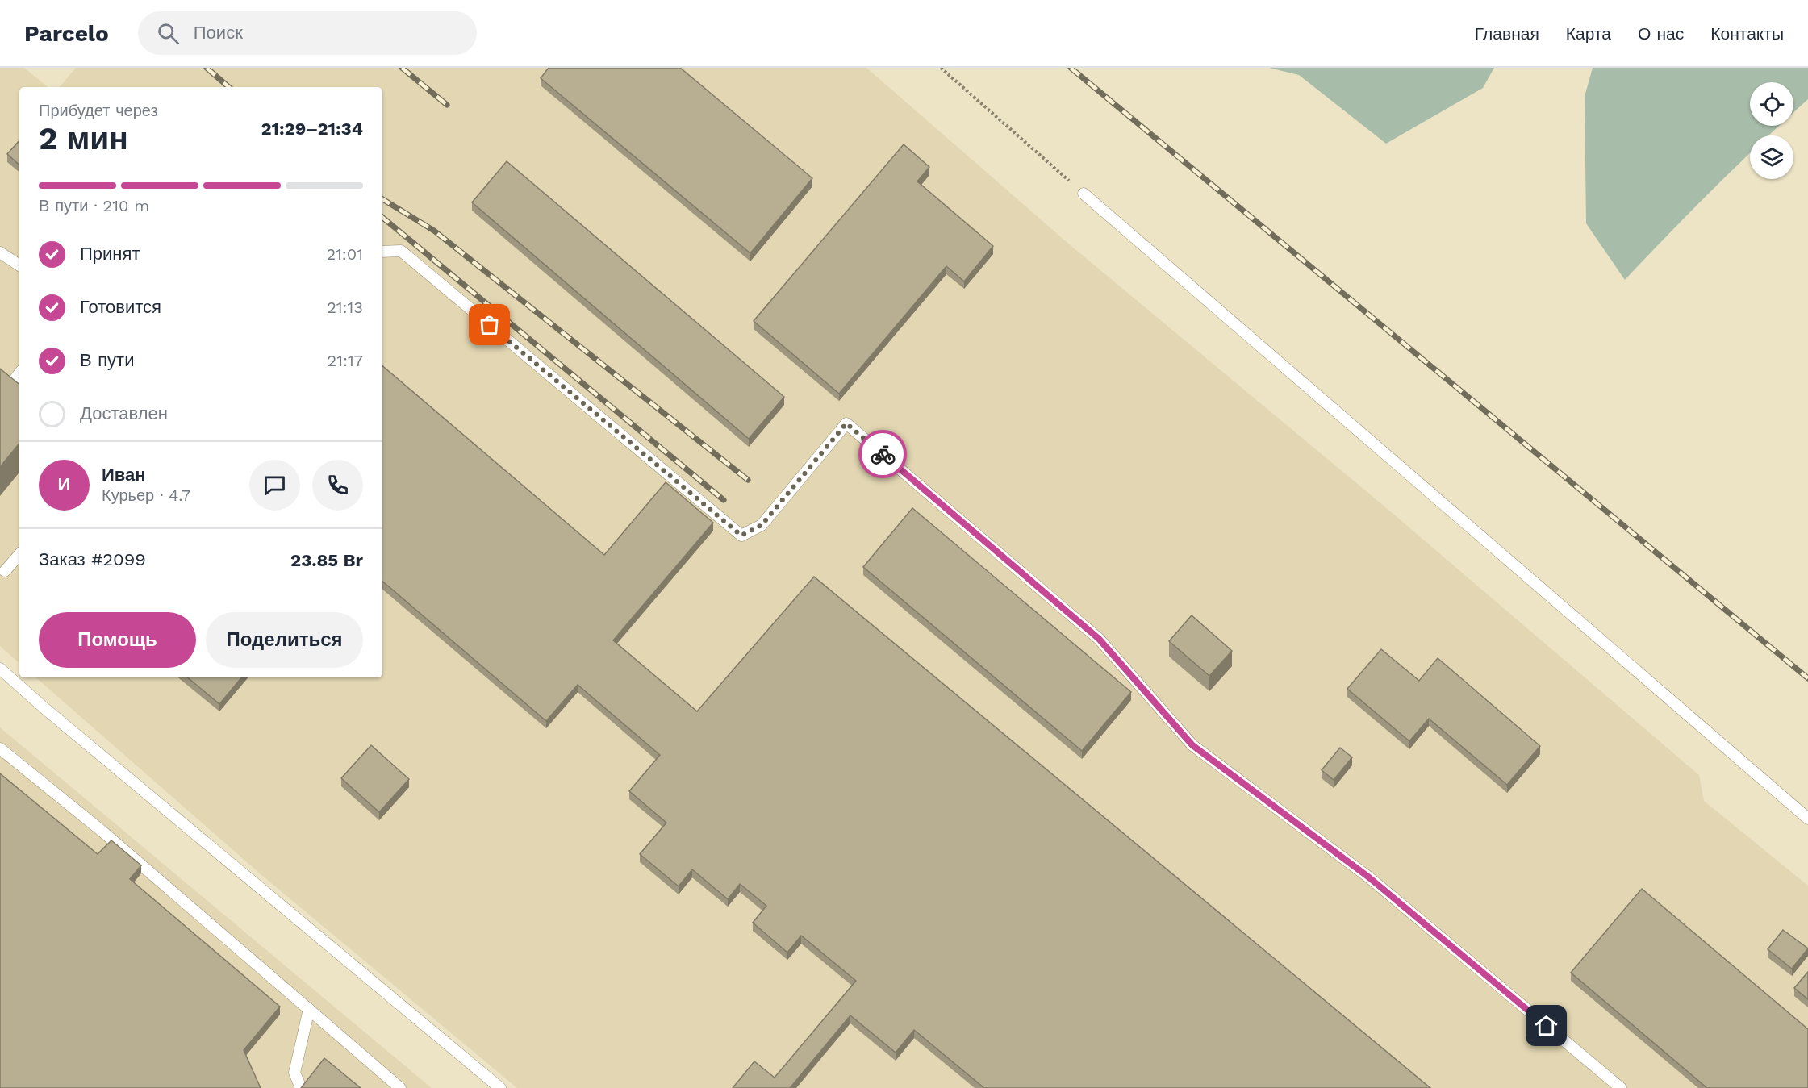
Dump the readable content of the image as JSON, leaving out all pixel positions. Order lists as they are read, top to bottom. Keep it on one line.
{"page":{"header":"Parcelo","search":"Поиск","nav":["Главная","Карта","О нас","Контакты"],"heading":["2 мин","Прибудет через","21:29–21:34"],"panel":["Иван","Курьер · 4.7","Заказ #2099","23.85 Br"],"bar":"В пути · 210 m","list":[["Принят","21:01"],["Готовится","21:13"],["В пути","21:17"],"Доставлен"],"round":"И","buttons":["Помощь","Поделиться"]}}
